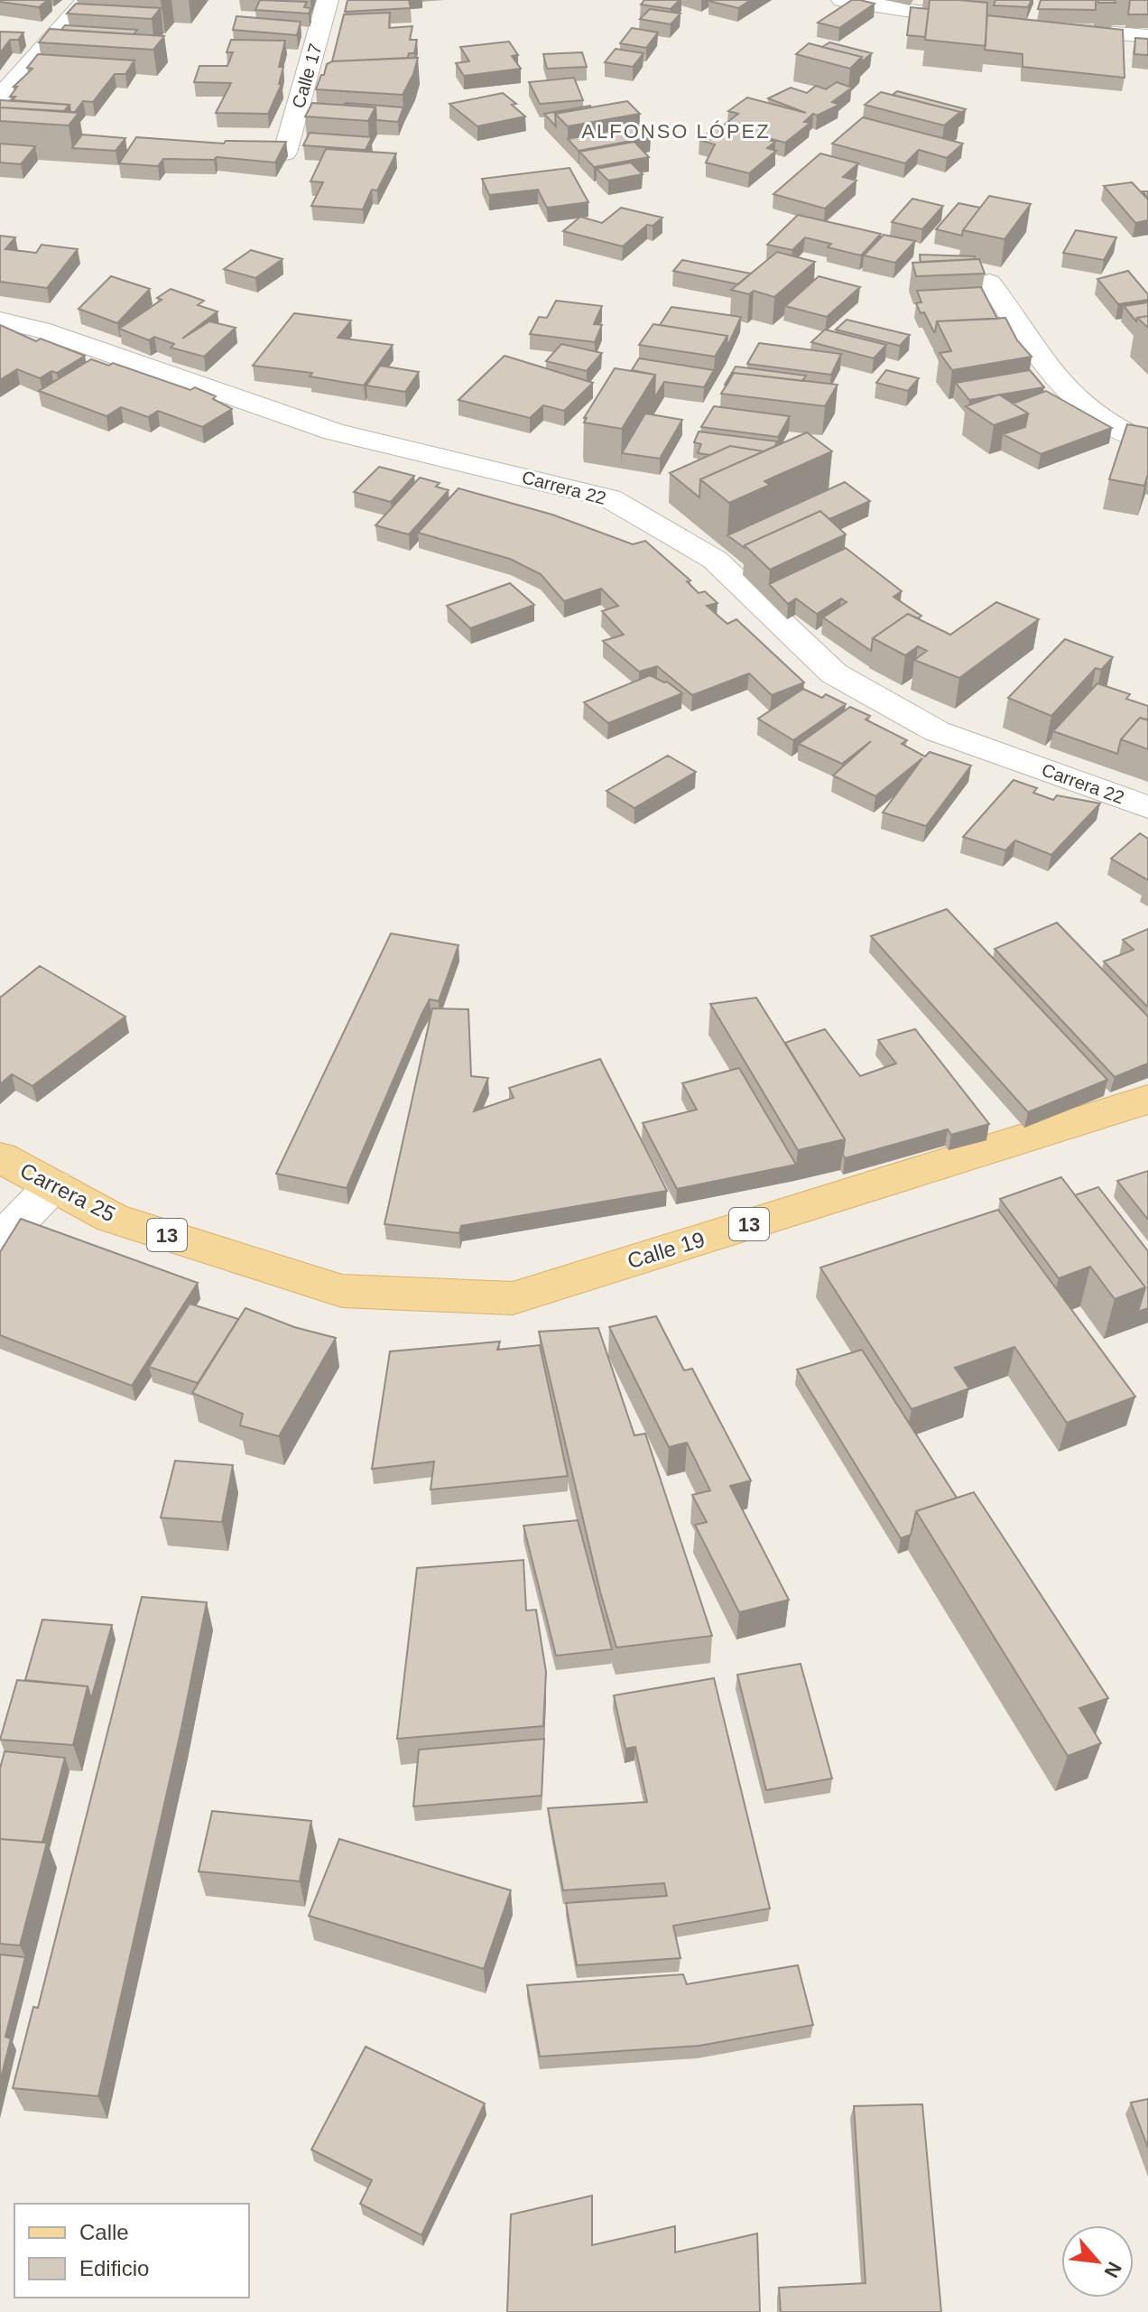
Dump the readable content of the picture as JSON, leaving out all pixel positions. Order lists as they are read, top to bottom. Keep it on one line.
{"streets":{"main road":["Carrera 25","13","Calle 19"],"street":["Calle 17","Carrera 22"]},"crossings":[["Carrera 25","Calle 19"]],"districts":["ALFONSO LÓPEZ"],"legend":["Calle","Edificio"],"north":"bottom right"}
